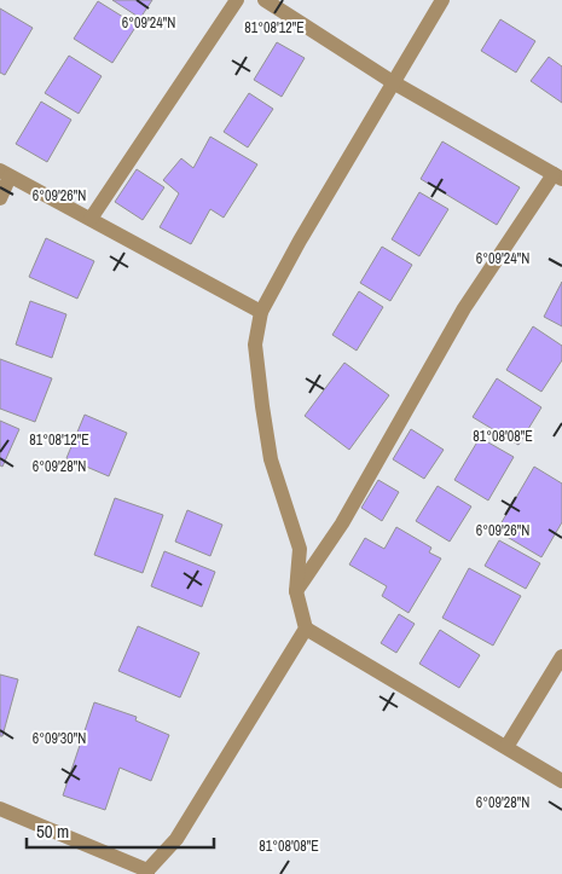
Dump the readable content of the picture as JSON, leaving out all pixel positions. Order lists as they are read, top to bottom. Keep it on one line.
{"scale_bar":"50 m","coordinates":["6°09'24\"N","81°08'12\"E","6°09'26\"N","81°08'08\"E","6°09'28\"N","6°09'30\"N"]}
